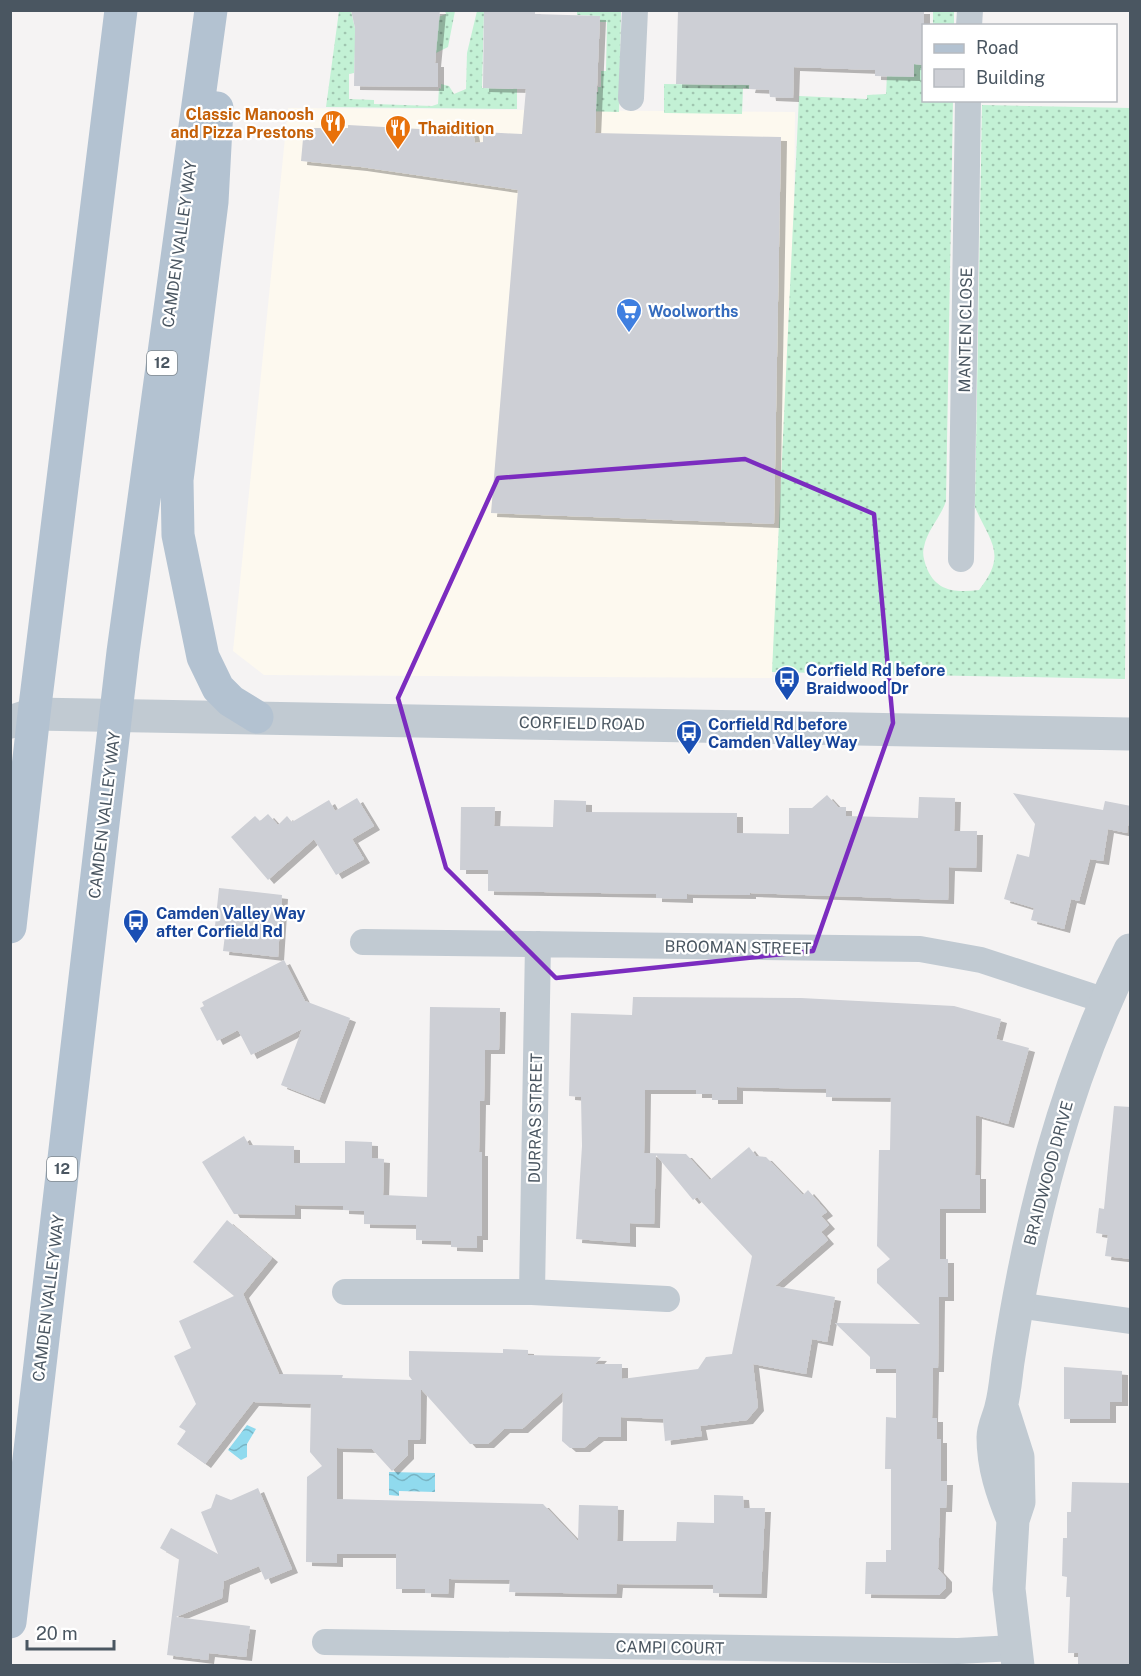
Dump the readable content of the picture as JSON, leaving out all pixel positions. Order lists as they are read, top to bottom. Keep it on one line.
{"streets":{"main road":["CAMDEN VALLEY WAY","12"],"street":["MANTEN CLOSE","CORFIELD ROAD","BROOMAN STREET","DURRAS STREET","BRAIDWOOD DRIVE","CAMPI COURT"]},"crossings":[["CAMDEN VALLEY WAY","CORFIELD ROAD"],["BROOMAN STREET","DURRAS STREET"],["BROOMAN STREET","BRAIDWOOD DRIVE"],["BRAIDWOOD DRIVE","CAMPI COURT"]],"places":{"restaurant":["Classic Manoosh and Pizza Prestons","Thaidition"],"supermarket":["Woolworths"],"bus stop":["Corfield Rd before Braidwood Dr","Corfield Rd before Camden Valley Way","Camden Valley Way after Corfield Rd"]},"legend":["Road","Building"],"scale_bar":"20 m"}
